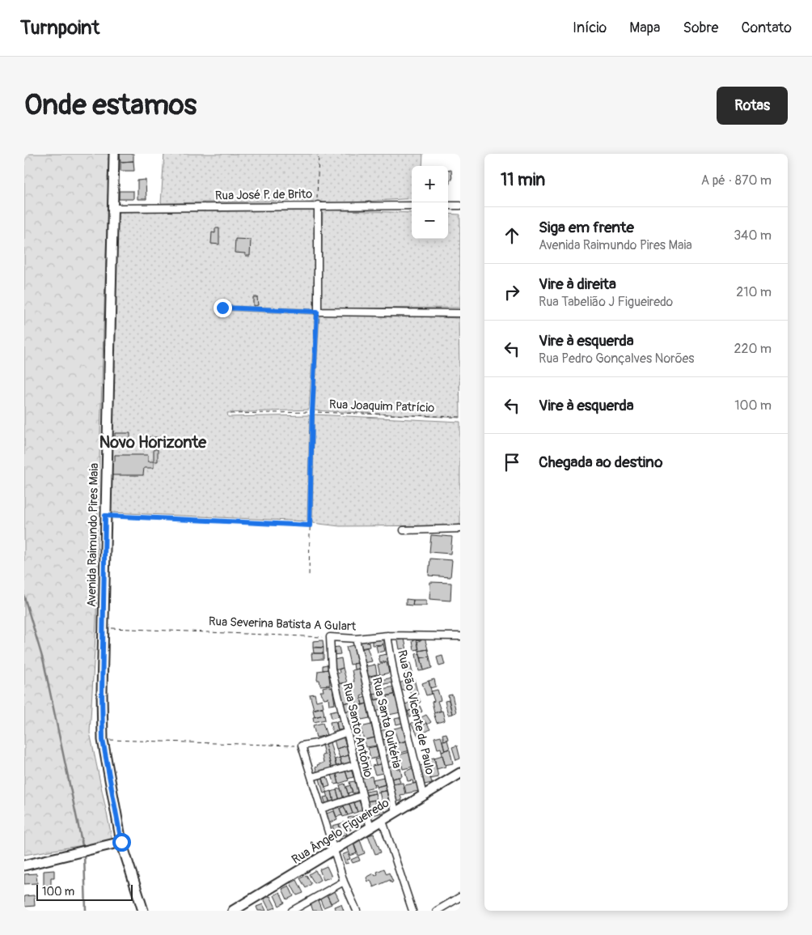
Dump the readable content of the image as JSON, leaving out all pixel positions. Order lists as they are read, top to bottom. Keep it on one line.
{"streets":{"street":["Rua José P. de Brito","Avenida Raimundo Pires Maia","Rua Severina Batista A Gulart","Rua São Vicente de Paulo","Rua Santa Quitéria","Rua Santo Antônio","Rua Ângelo Figueiredo"],"path":["Rua Joaquim Patrício"]},"crossings":[["Rua José P. de Brito","Avenida Raimundo Pires Maia"],["Avenida Raimundo Pires Maia","Rua Severina Batista A Gulart"],["Rua Severina Batista A Gulart","Rua São Vicente de Paulo"],["Rua Severina Batista A Gulart","Rua Santa Quitéria"],["Rua Severina Batista A Gulart","Rua Santo Antônio"],["Rua São Vicente de Paulo","Rua Ângelo Figueiredo"],["Rua Santa Quitéria","Rua Ângelo Figueiredo"],["Rua Santo Antônio","Rua Ângelo Figueiredo"]],"districts":["Novo Horizonte"],"scale_bar":"100 m","page":{"header":"Turnpoint","nav":["Início","Mapa","Sobre","Contato"],"buttons":"Rotas","title":"Onde estamos","heading":["11 min","A pé · 870 m"],"map_buttons":["+","−"],"list":[["Siga em frente","Avenida Raimundo Pires Maia","340 m"],["Vire à direita","Rua Tabelião J Figueiredo","210 m"],["Vire à esquerda","Rua Pedro Gonçalves Norões","220 m"],["Vire à esquerda","100 m"],"Chegada ao destino"],"scale":"100 m"}}
